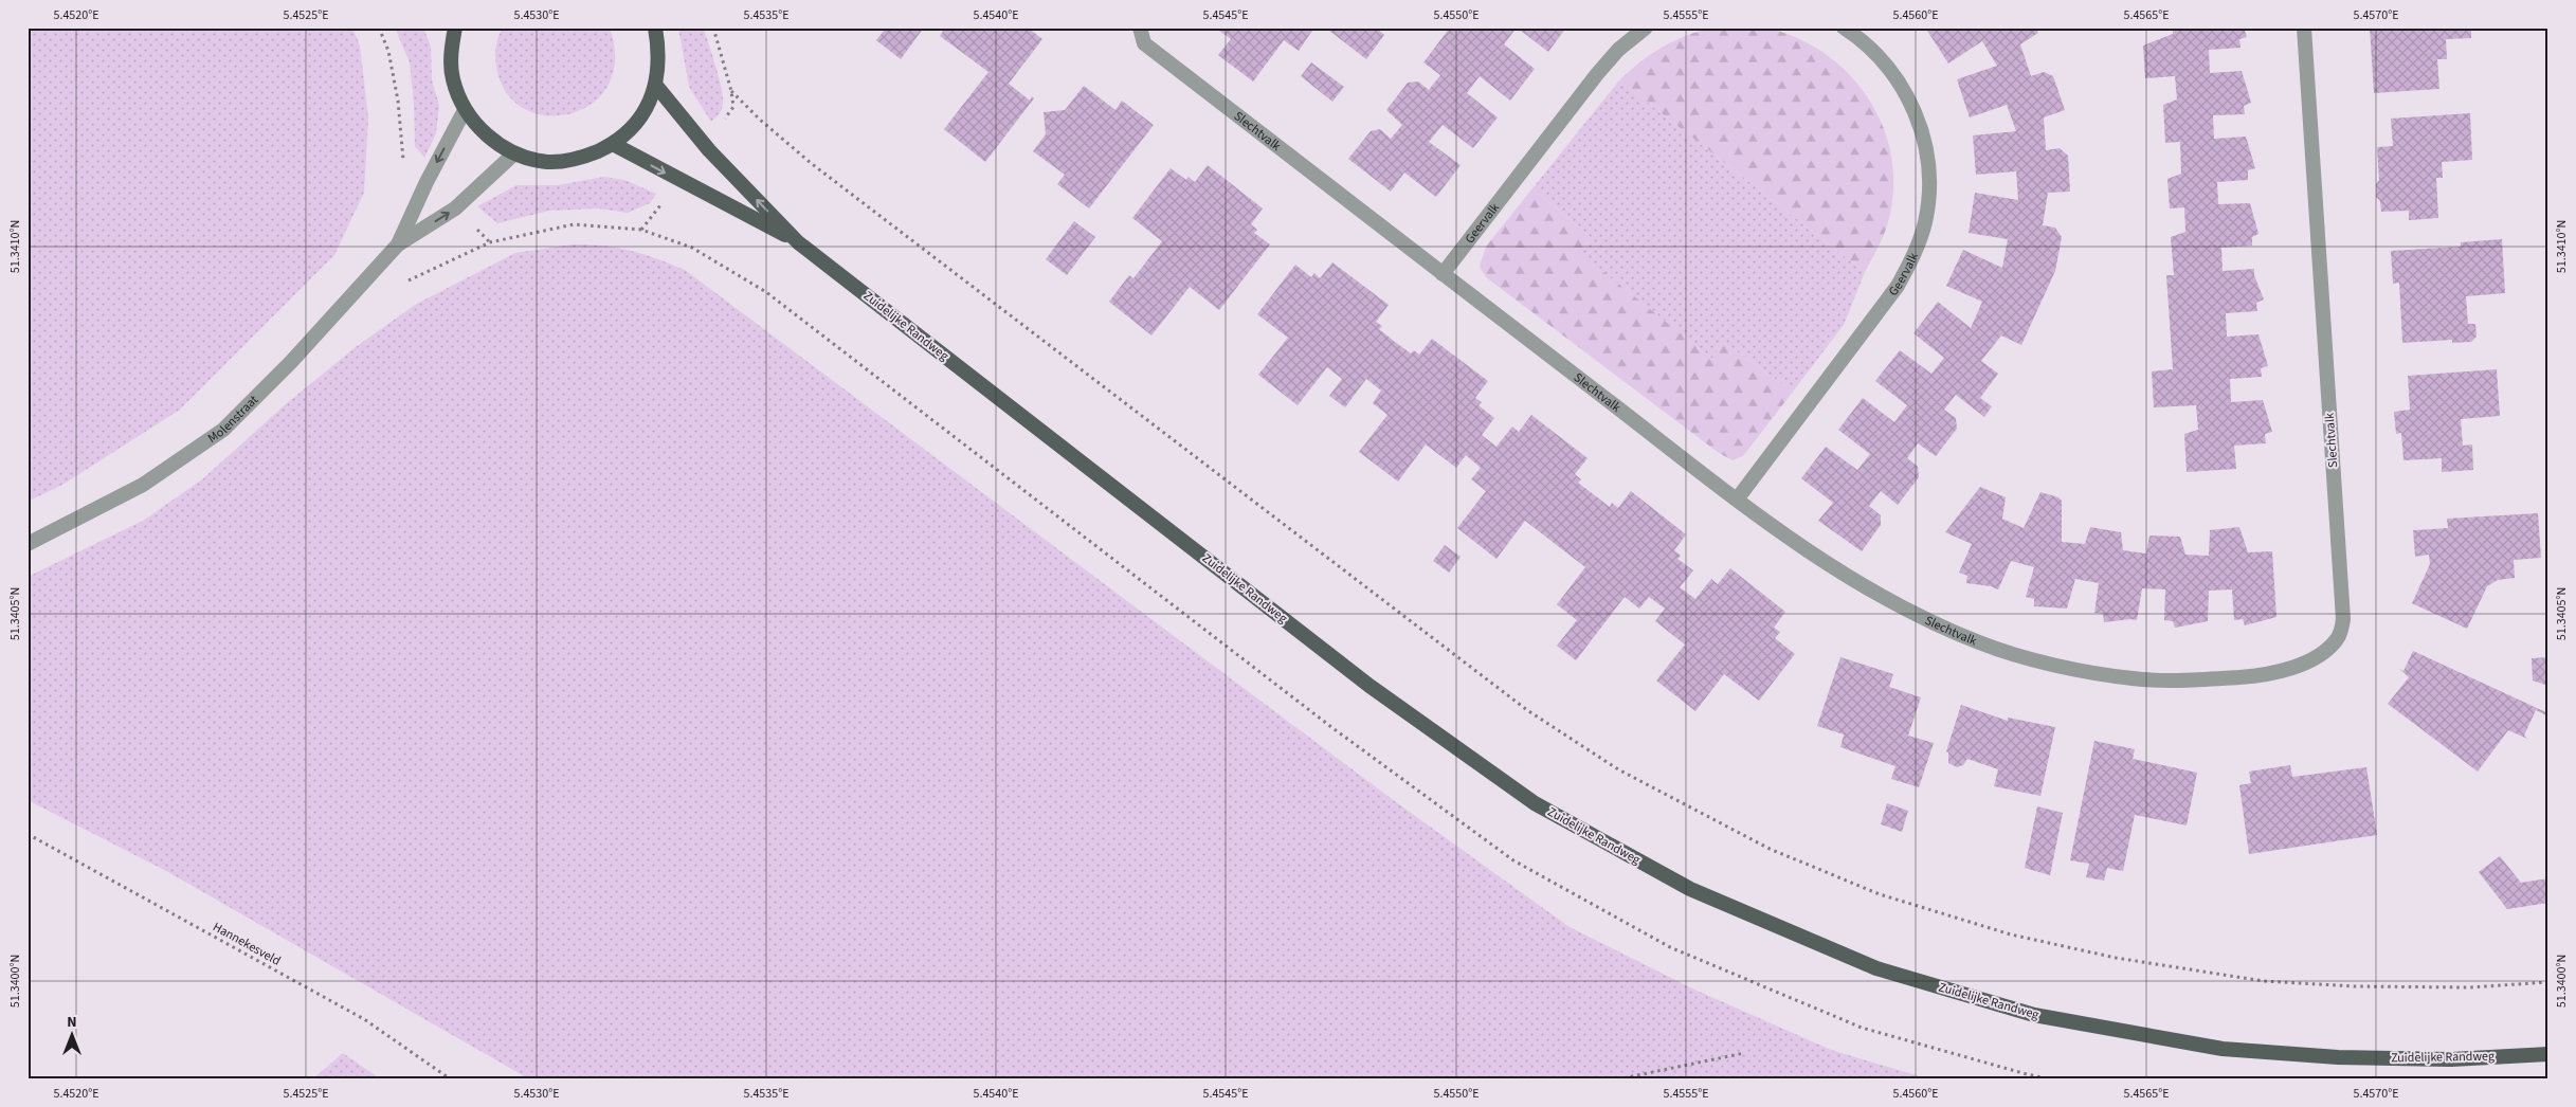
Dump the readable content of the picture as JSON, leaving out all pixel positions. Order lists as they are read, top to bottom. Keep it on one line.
{"streets":{"main road":["Zuidelijke Randweg"],"street":["Slechtvalk","Geervalk","Molenstraat"],"path":["Hannekesveld"]},"crossings":[["Slechtvalk","Geervalk"]],"north":"top","coordinates":["5.4520°E","5.4525°E","5.4530°E","5.4535°E","5.4540°E","5.4545°E","5.4550°E","5.4555°E","5.4560°E","5.4565°E","5.4570°E","51.3410°N","51.3405°N","51.3400°N"]}
